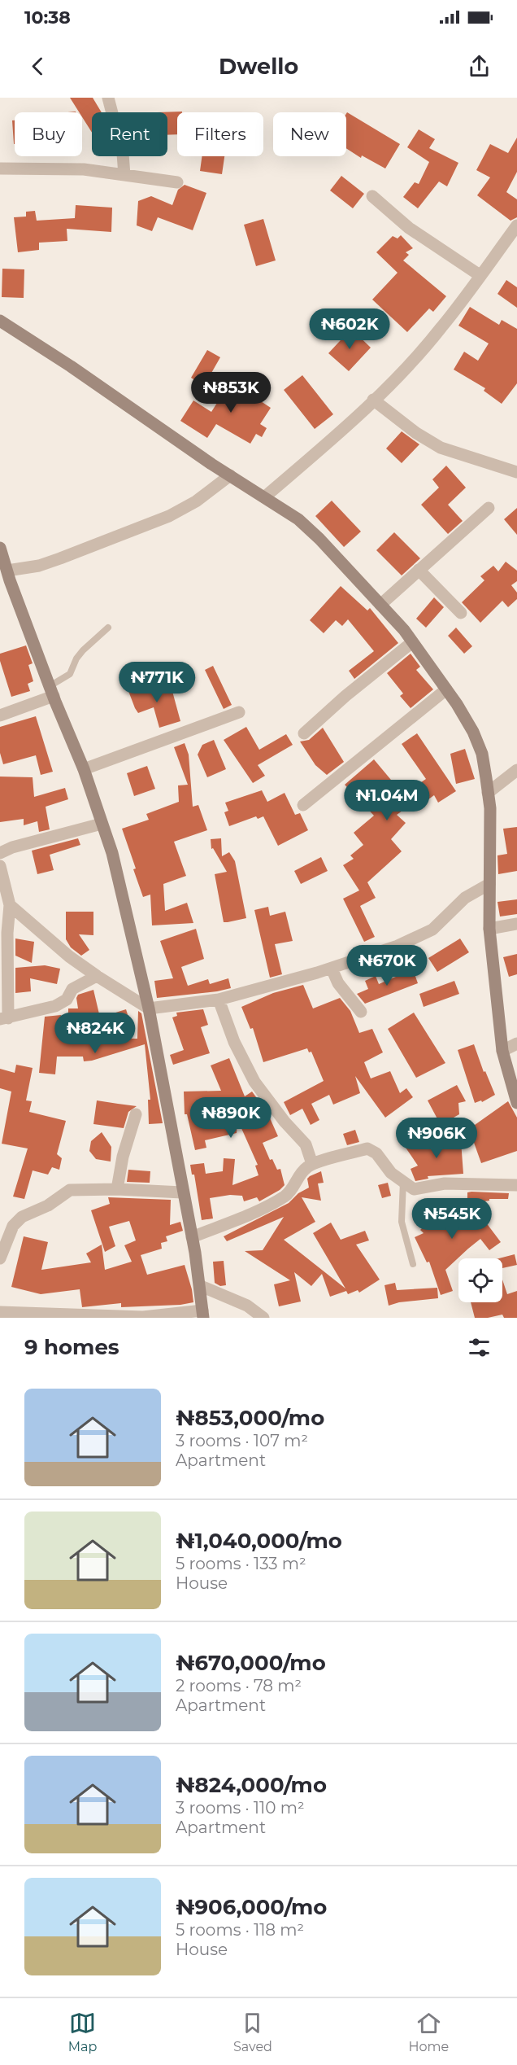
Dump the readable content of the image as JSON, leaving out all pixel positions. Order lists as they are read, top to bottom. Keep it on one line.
{"page":{"status":"10:38","header":"Dwello","chip":["Buy","Rent","Filters","New"],"price":["₦602K","₦853K","₦771K","₦1.04M","₦670K","₦824K","₦890K","₦906K","₦545K"],"heading":"9 homes","list":[{"name":"₦853,000/mo","note":"3 rooms · 107 m² · Apartment"},{"name":"₦1,040,000/mo","note":"5 rooms · 133 m² · House"},{"name":"₦670,000/mo","note":"2 rooms · 78 m² · Apartment"},{"name":"₦824,000/mo","note":"3 rooms · 110 m² · Apartment"},{"name":"₦906,000/mo","note":"5 rooms · 118 m² · House"}],"tabs":["Map","Saved","Home"]}}
